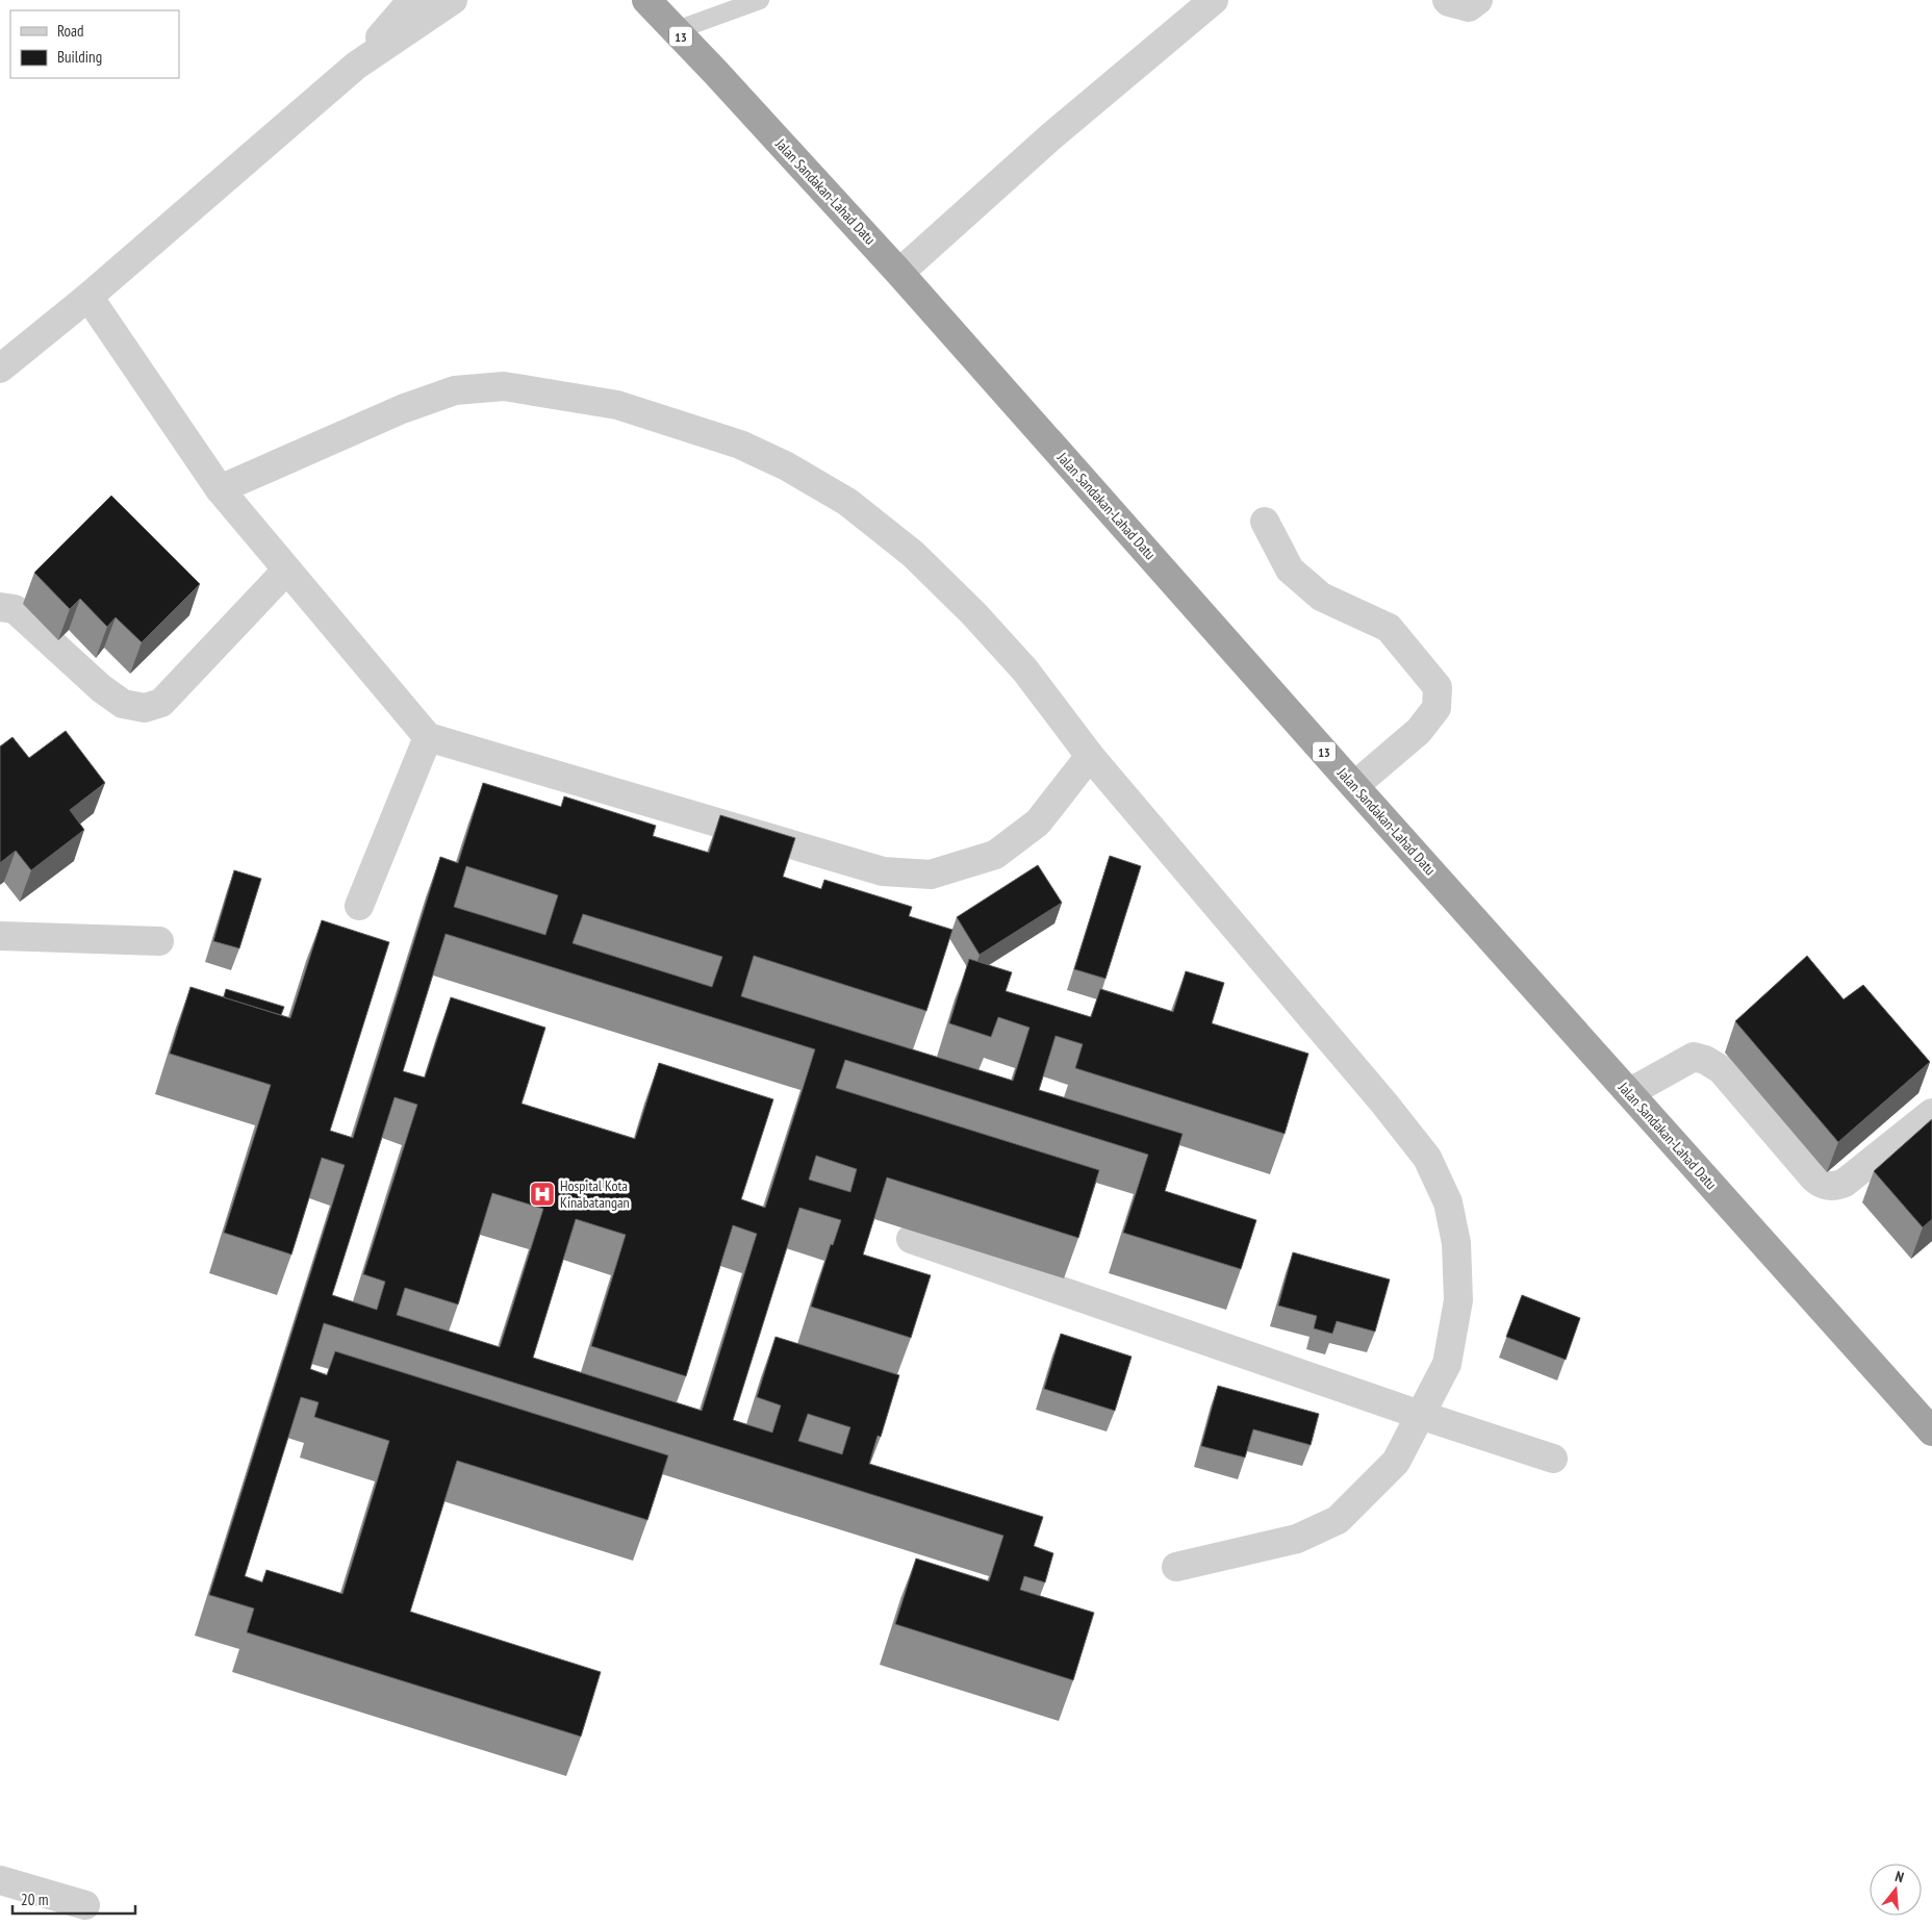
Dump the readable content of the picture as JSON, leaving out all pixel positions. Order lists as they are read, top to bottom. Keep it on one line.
{"streets":{"highway":["13","Jalan Sandakan-Lahad Datu"]},"crossings":[["13","Jalan Sandakan-Lahad Datu"]],"places":{"hospital":["Hospital Kota Kinabatangan"]},"legend":["Road","Building"],"scale_bar":"20 m","north":"top"}
